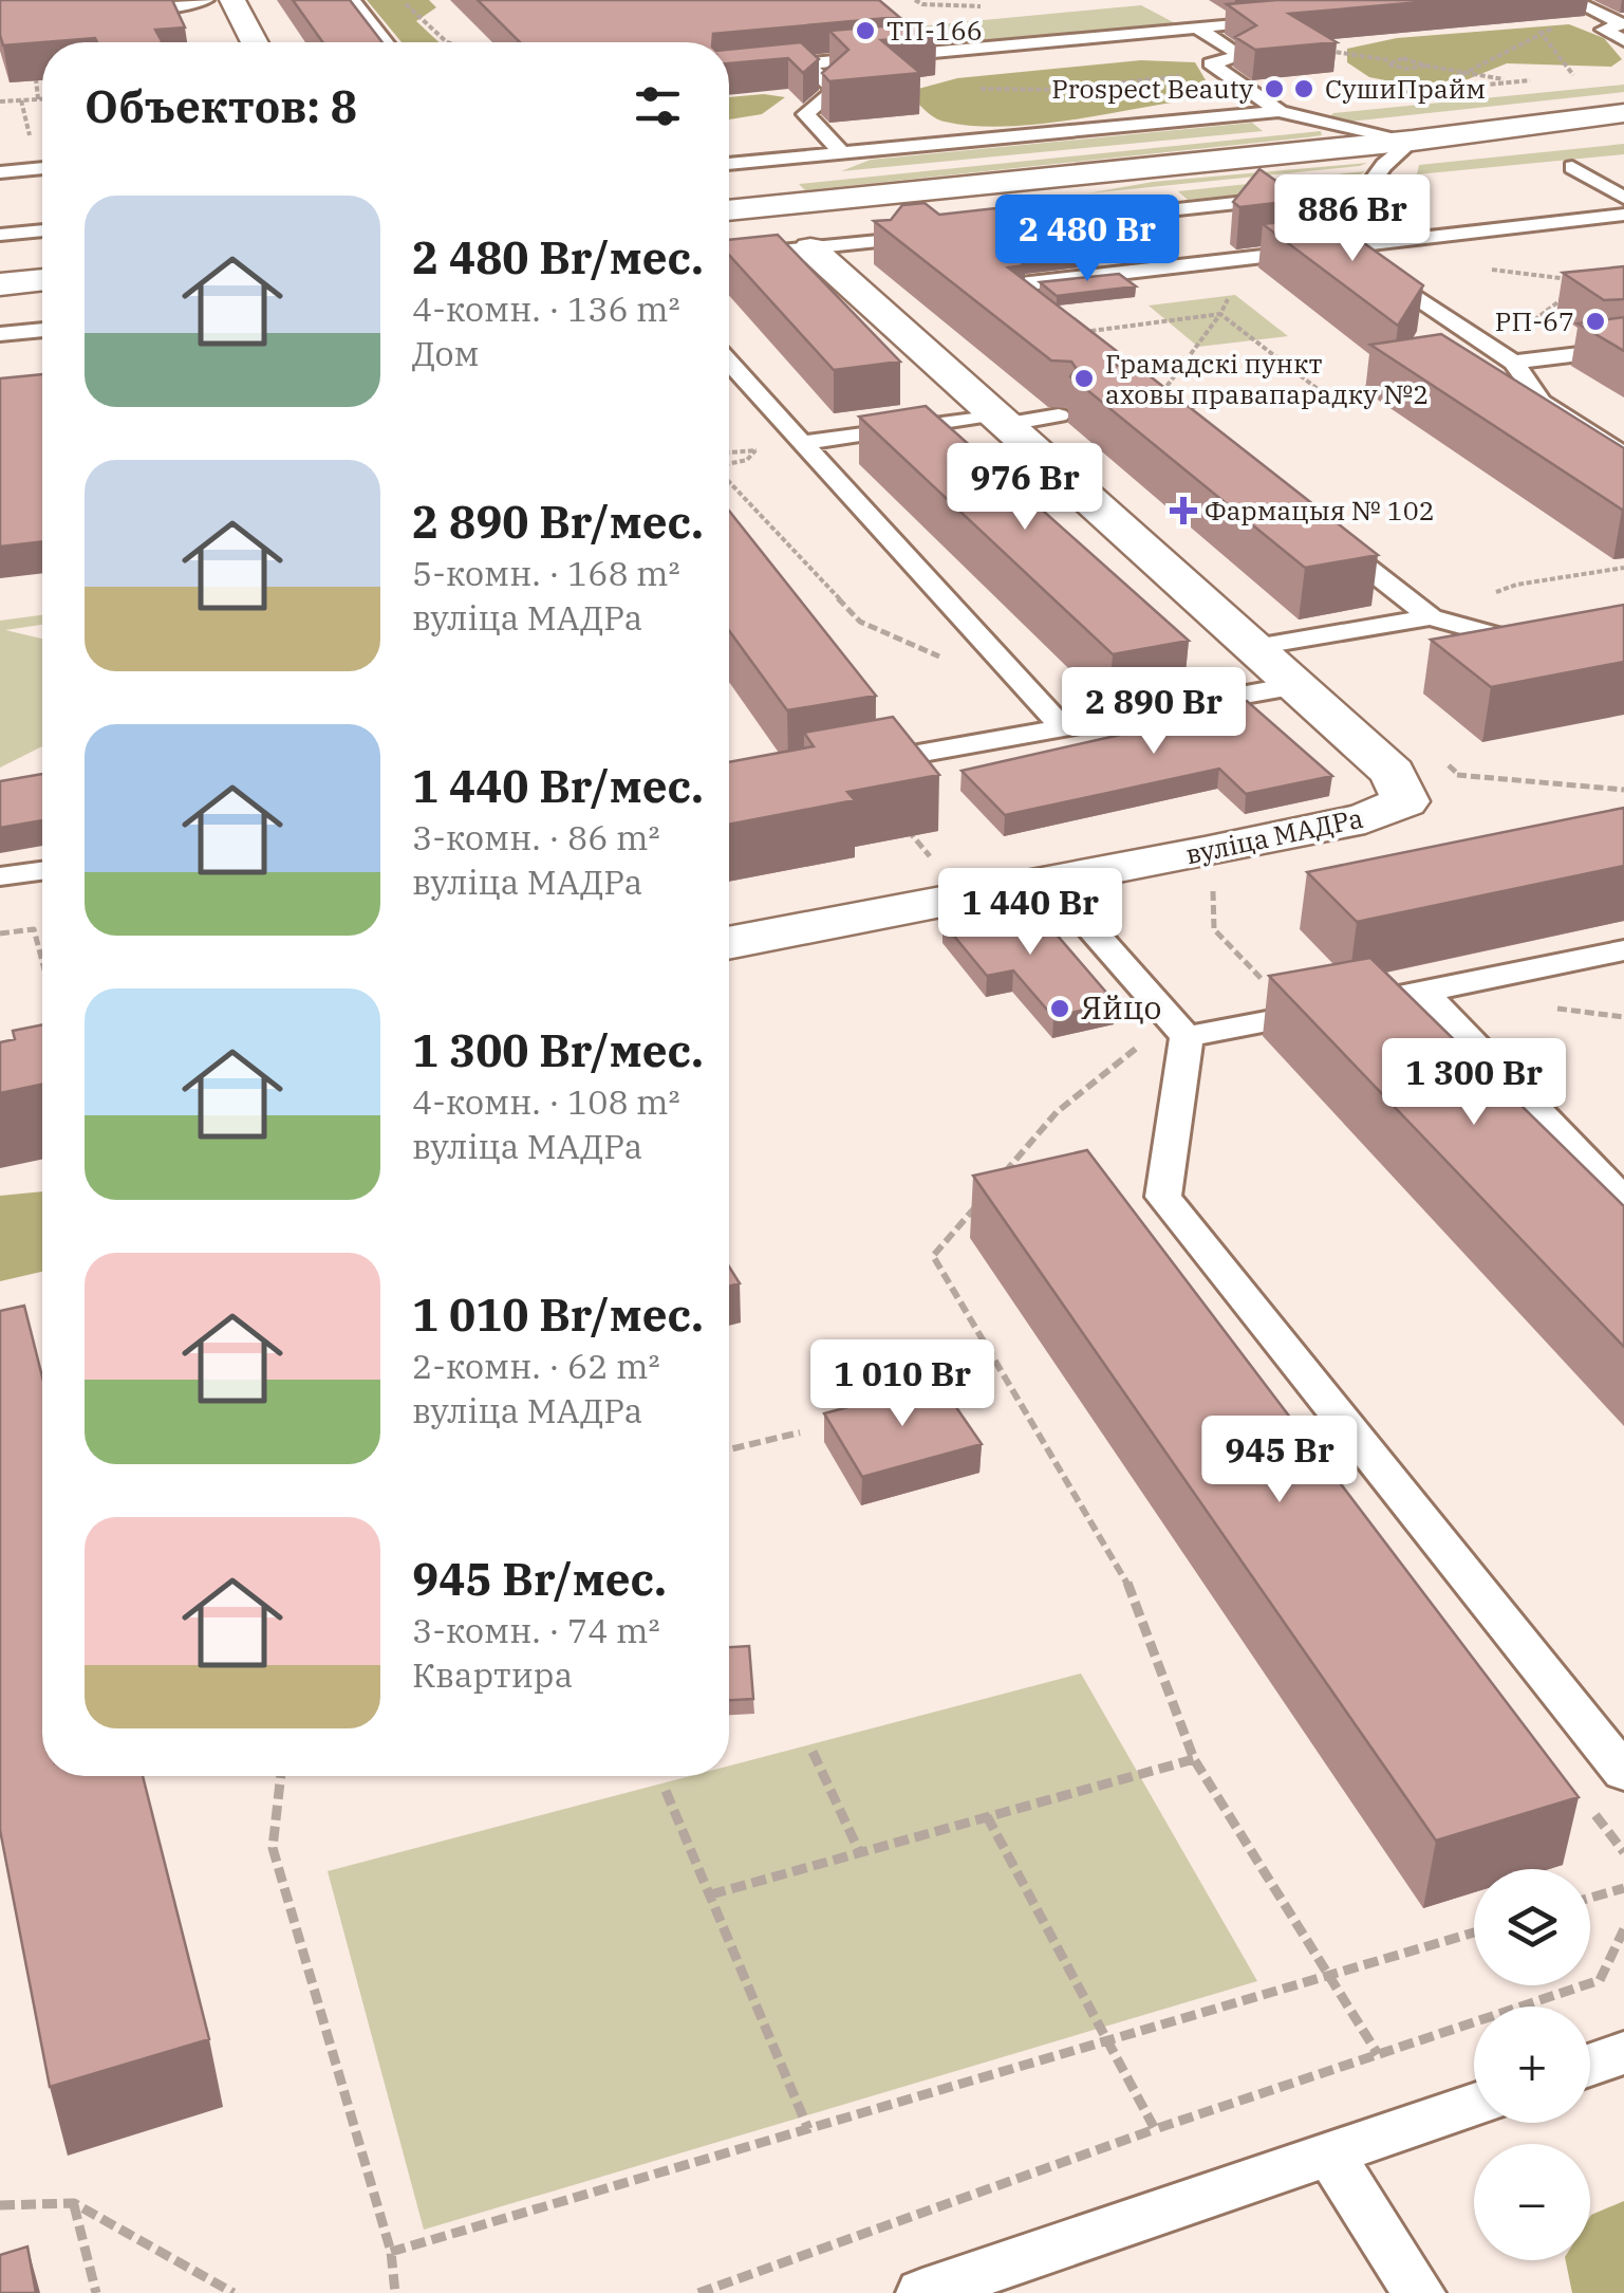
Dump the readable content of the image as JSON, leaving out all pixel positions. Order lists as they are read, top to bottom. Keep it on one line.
{"streets":{"street":["вуліца МАДРа"]},"places":{"other":["ТП-166","Prospect Beauty","СушиПрайм","РП-67","Грамадскі пункт аховы правапарадку №2","Яйцо"],"health":["Фармацыя № 102"]},"page":{"heading":"Объектов: 8","list":[{"name":"2 480 Br/мес.","note":"4-комн. · 136 m² · Дом"},{"name":"2 890 Br/мес.","note":"5-комн. · 168 m² · вуліца МАДРа"},{"name":"1 440 Br/мес.","note":"3-комн. · 86 m² · вуліца МАДРа"},{"name":"1 300 Br/мес.","note":"4-комн. · 108 m² · вуліца МАДРа"},{"name":"1 010 Br/мес.","note":"2-комн. · 62 m² · вуліца МАДРа"},{"name":"945 Br/мес.","note":"3-комн. · 74 m² · Квартира"}],"price":["886 Br","2 480 Br","976 Br","2 890 Br","1 440 Br","1 300 Br","1 010 Br","945 Br"],"map_buttons":["+","−"]}}
